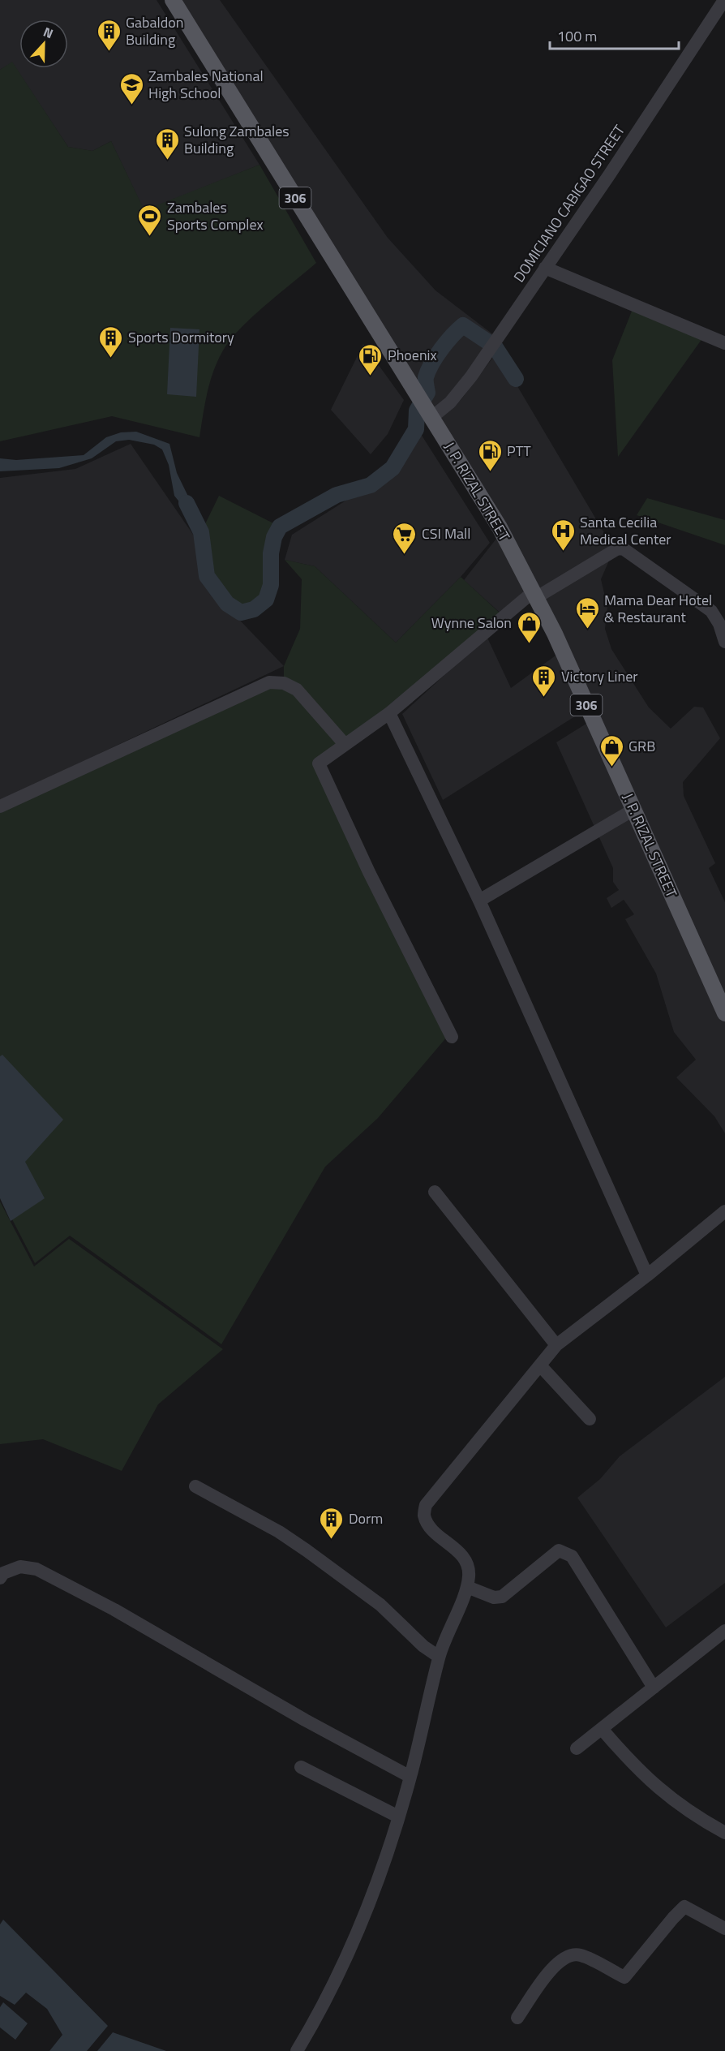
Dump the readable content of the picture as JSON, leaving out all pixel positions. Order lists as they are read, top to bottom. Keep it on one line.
{"streets":{"main road":["306","J. P. RIZAL STREET"],"street":["DOMICIANO CABIGAO STREET"]},"crossings":[["DOMICIANO CABIGAO STREET","J. P. RIZAL STREET"]],"places":{"building":["Gabaldon Building","Sulong Zambales Building","Sports Dormitory","Victory Liner","Dorm"],"school or university":["Zambales National High School"],"sports":["Zambales Sports Complex"],"fuel station":["Phoenix","PTT"],"hospital":["Santa Cecilia Medical Center"],"supermarket":["CSI Mall"],"hotel":["Mama Dear Hotel & Restaurant"],"shop":["Wynne Salon","GRB"]},"scale_bar":"100 m","north":"top"}
